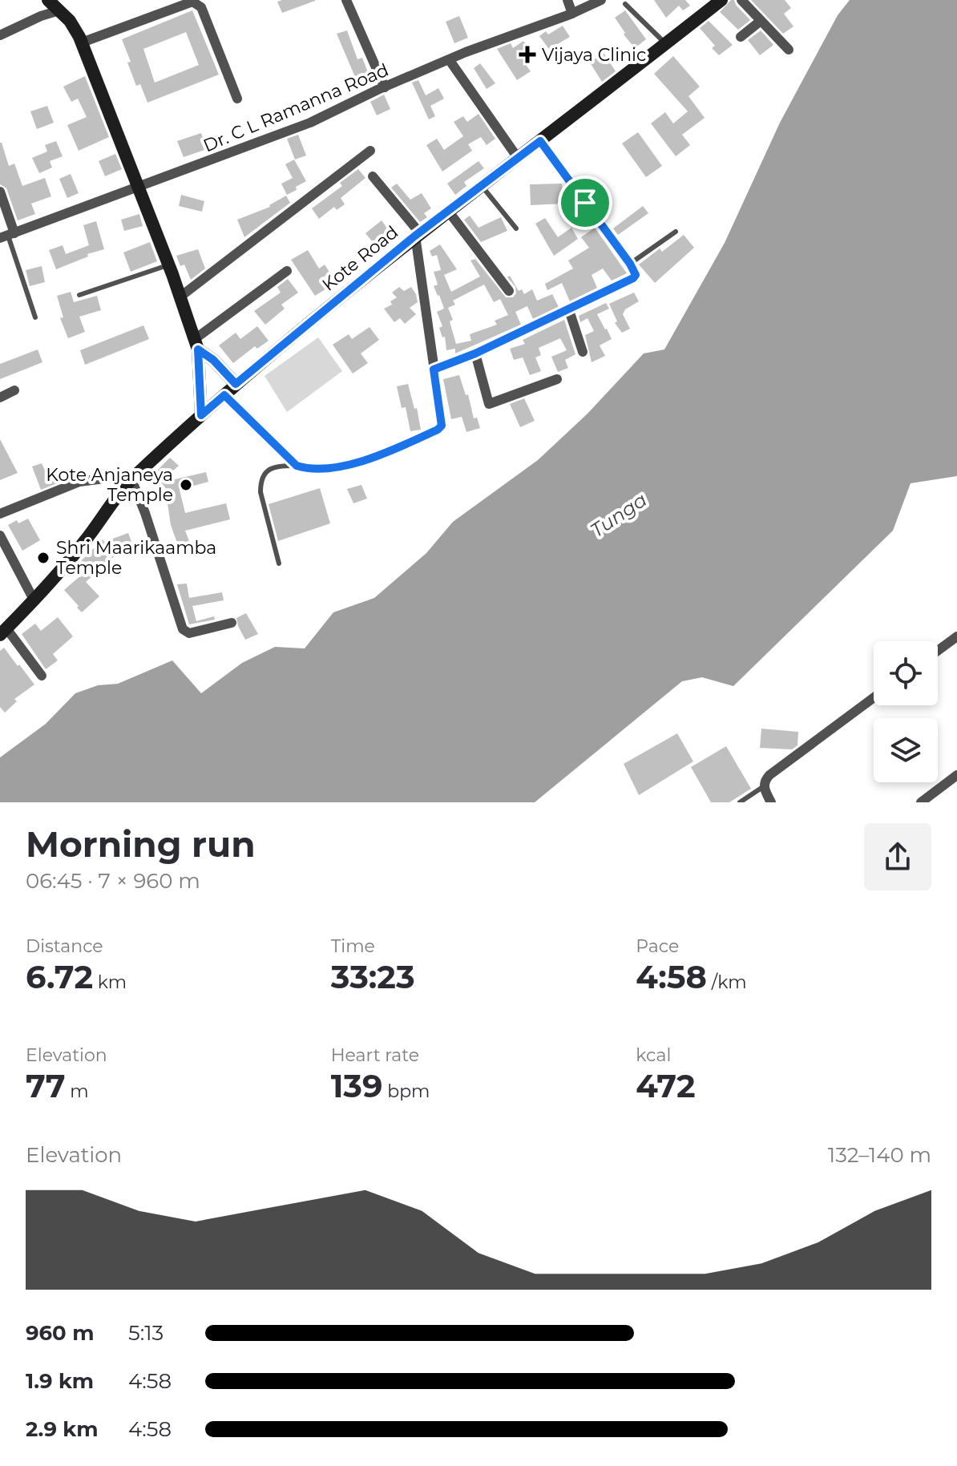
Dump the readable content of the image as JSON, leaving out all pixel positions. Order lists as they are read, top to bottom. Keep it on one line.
{"streets":{"street":["Dr. C L Ramanna Road","Kote Road"]},"water":["Tunga"],"places":{"health":["Vijaya Clinic"],"other":["Kote Anjaneya Temple","Shri Maarikaamba Temple"]},"page":{"heading":["Morning run","06:45 · 7 × 960 m"],"stats":[["Distance","6.72 km"],["Time","33:23"],["Pace","4:58 /km"],["Elevation","77 m"],["Heart rate","139 bpm"],["kcal","472"]],"chart":["Elevation","132–140 m"],"list":[{"name":"960 m","note":"5:13"},{"name":"1.9 km","note":"4:58"},{"name":"2.9 km","note":"4:58"}]}}
